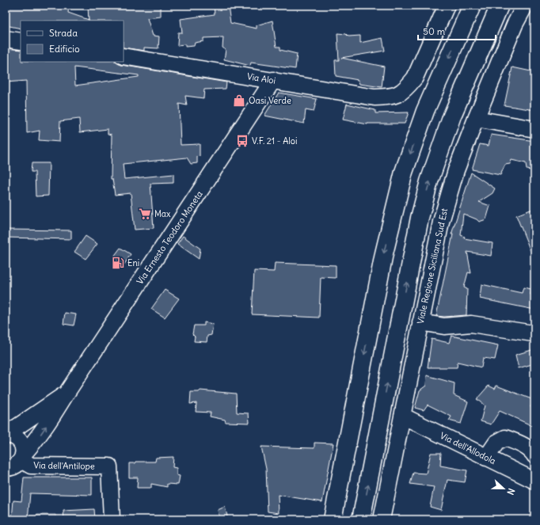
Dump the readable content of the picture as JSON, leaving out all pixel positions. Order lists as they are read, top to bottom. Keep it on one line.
{"streets":{"street":["Via Aloi","Via Ernesto Teodoro Moneta","Viale Regione Siciliana Sud Est","Via dell'Allodola","Via dell'Antilope"]},"crossings":[["Via Aloi","Via Ernesto Teodoro Moneta"],["Via Ernesto Teodoro Moneta","Via dell'Antilope"],["Viale Regione Siciliana Sud Est","Via dell'Allodola"]],"places":{"shop":["Oasi Verde"],"bus stop":["V.F. 21 - Aloi"],"supermarket":["Max"],"fuel station":["Eni"]},"legend":["Strada","Edificio"],"scale_bar":"50 m","north":"right"}
